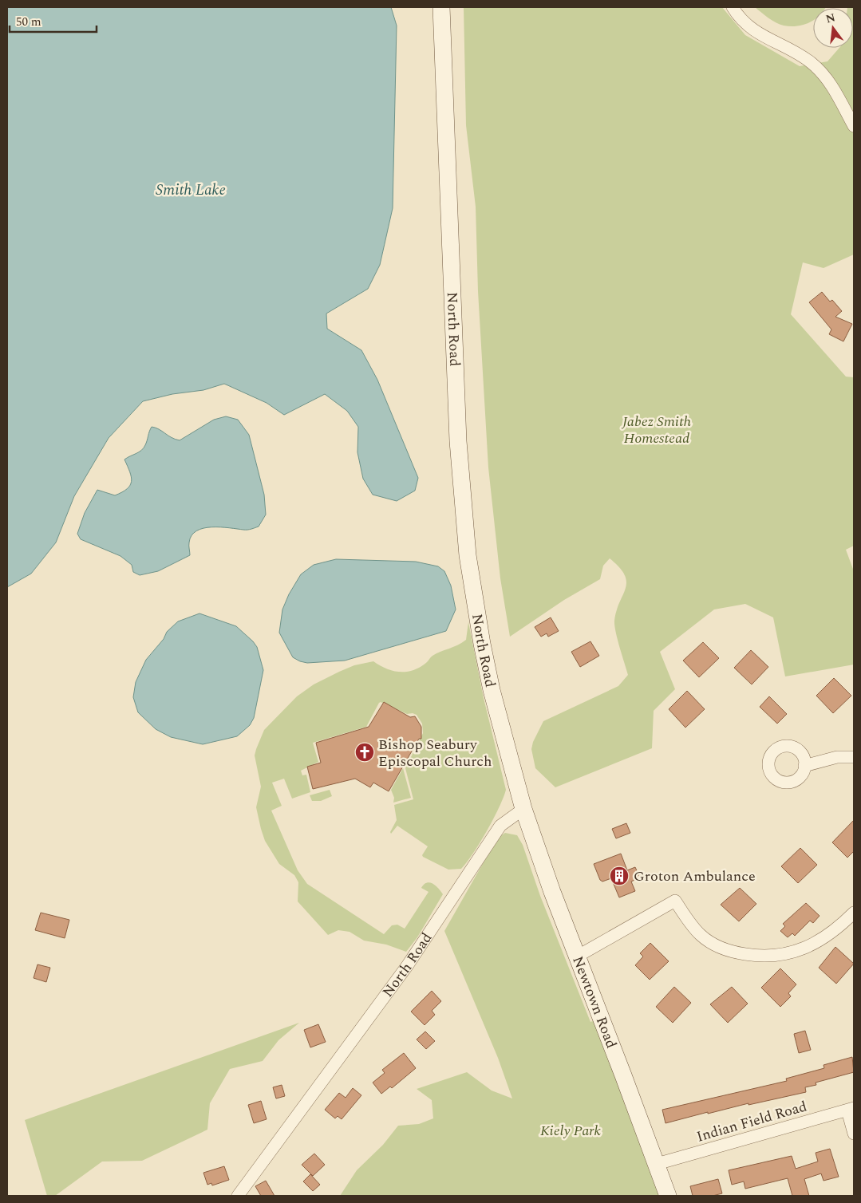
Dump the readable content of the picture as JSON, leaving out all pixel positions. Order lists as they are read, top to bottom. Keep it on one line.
{"streets":{"main road":["North Road","Newtown Road"],"street":["Indian Field Road"]},"crossings":[["North Road","Newtown Road"],["Newtown Road","Indian Field Road"]],"water":["Smith Lake"],"parks":["Jabez Smith Homestead","Kiely Park"],"places":{"church":["Bishop Seabury Episcopal Church"],"building":["Groton Ambulance"]},"scale_bar":"50 m","north":"top"}
